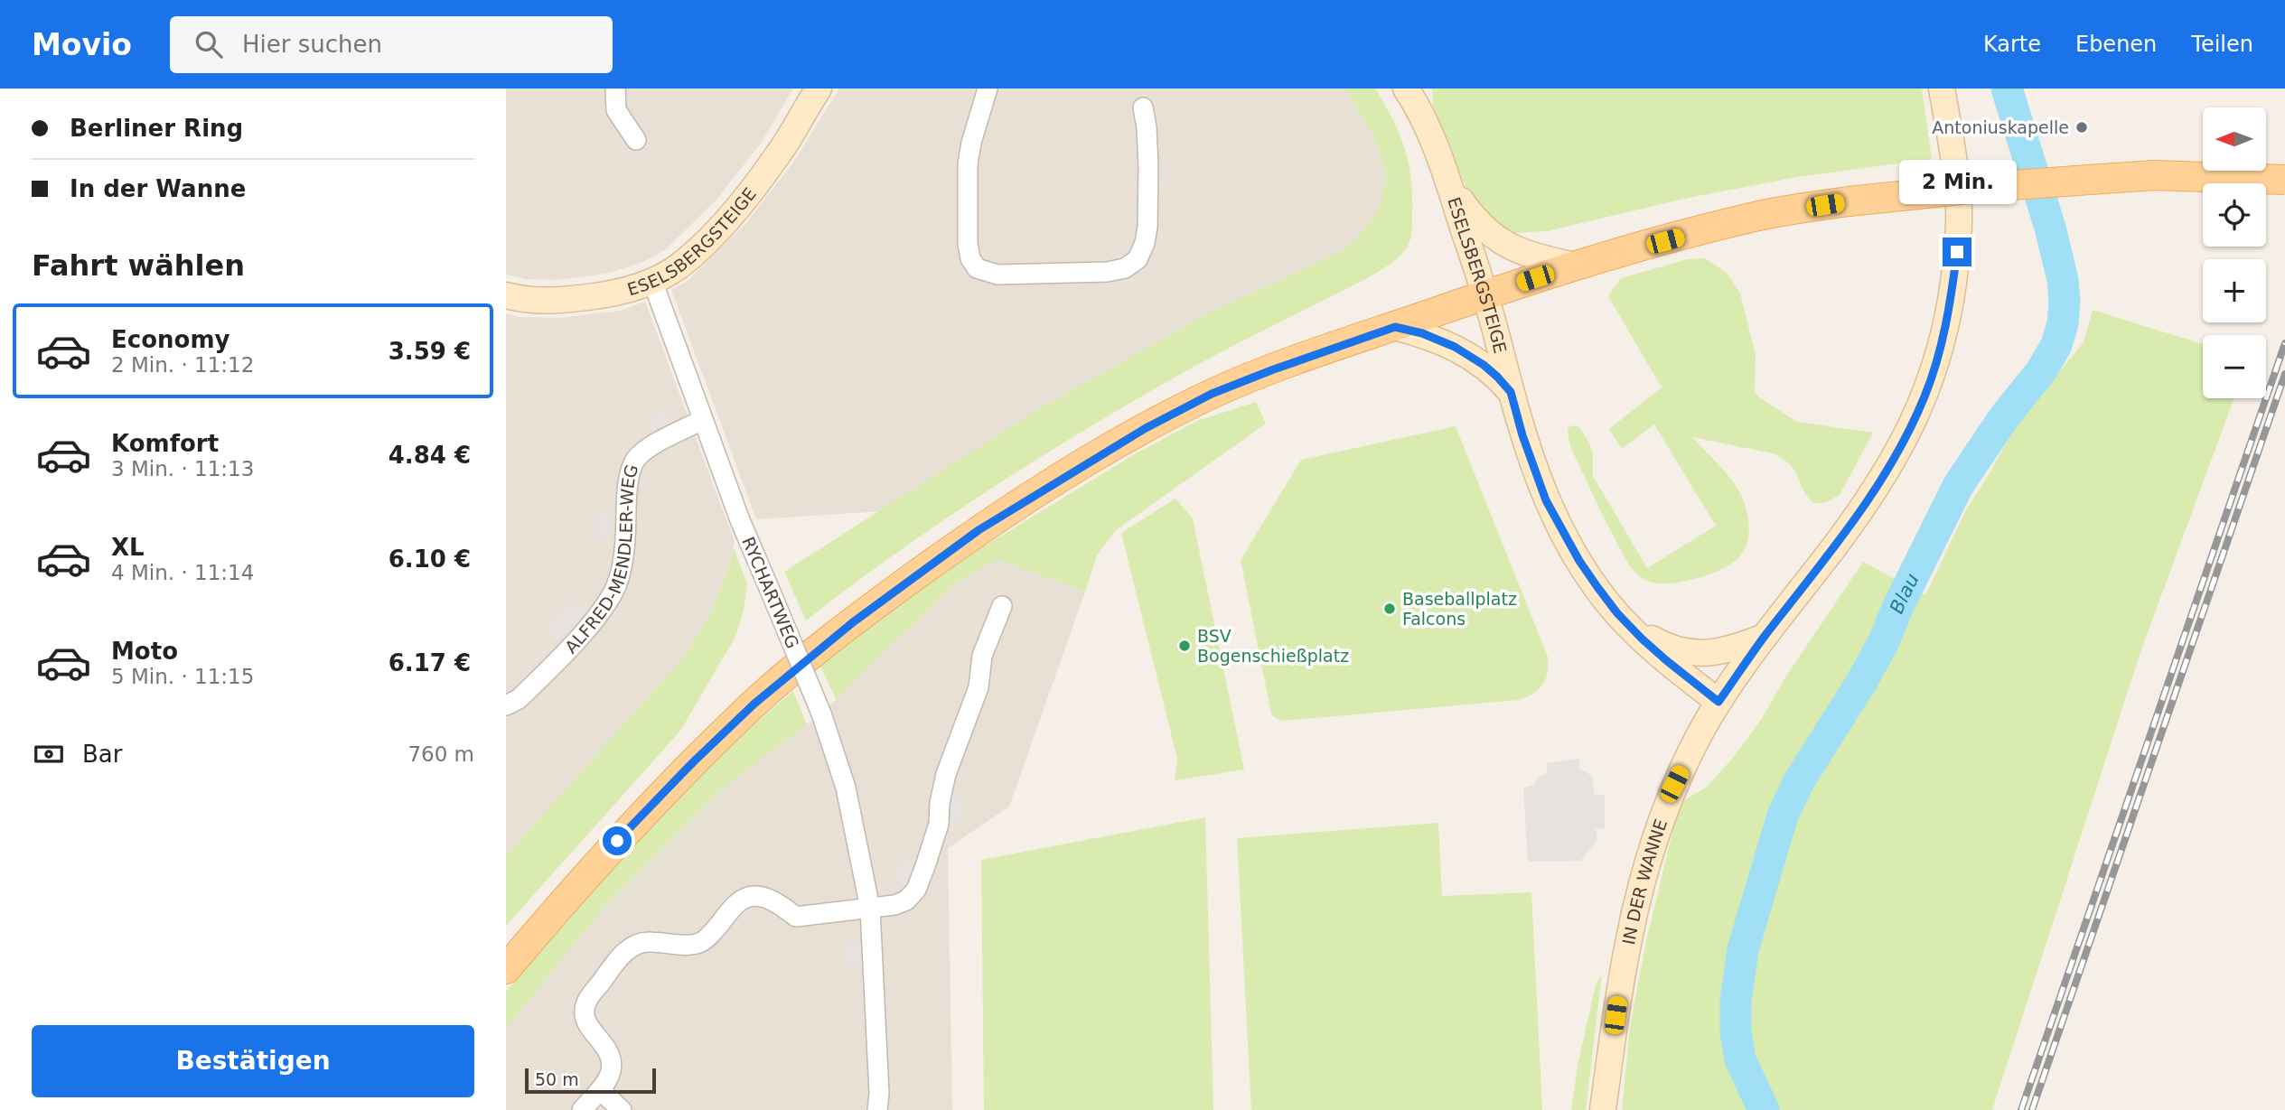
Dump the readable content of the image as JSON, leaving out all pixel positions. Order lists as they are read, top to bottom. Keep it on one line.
{"streets":{"street":["ESELSBERGSTEIGE","ALFRED-MENDLER-WEG","RYCHARTWEG","IN DER WANNE"]},"crossings":[["ESELSBERGSTEIGE","RYCHARTWEG"],["ESELSBERGSTEIGE","IN DER WANNE"],["ALFRED-MENDLER-WEG","RYCHARTWEG"]],"water":["Blau"],"places":["Antoniuskapelle","Baseballplatz Falcons","BSV Bogenschießplatz"],"scale_bar":"50 m","north":"left","page":{"header":"Movio","search":"Hier suchen","nav":["Karte","Ebenen","Teilen"],"banner":["Berliner Ring","In der Wanne"],"map_buttons":["+","−"],"bubble":"2 Min.","heading":"Fahrt wählen","list":[{"name":"Economy","note":"2 Min. · 11:12","value":"3.59 €"},{"name":"Komfort","note":"3 Min. · 11:13","value":"4.84 €"},{"name":"XL","note":"4 Min. · 11:14","value":"6.10 €"},{"name":"Moto","note":"5 Min. · 11:15","value":"6.17 €"}],"pay":["Bar","760 m"],"buttons":"Bestätigen","scale":"50 m"}}
